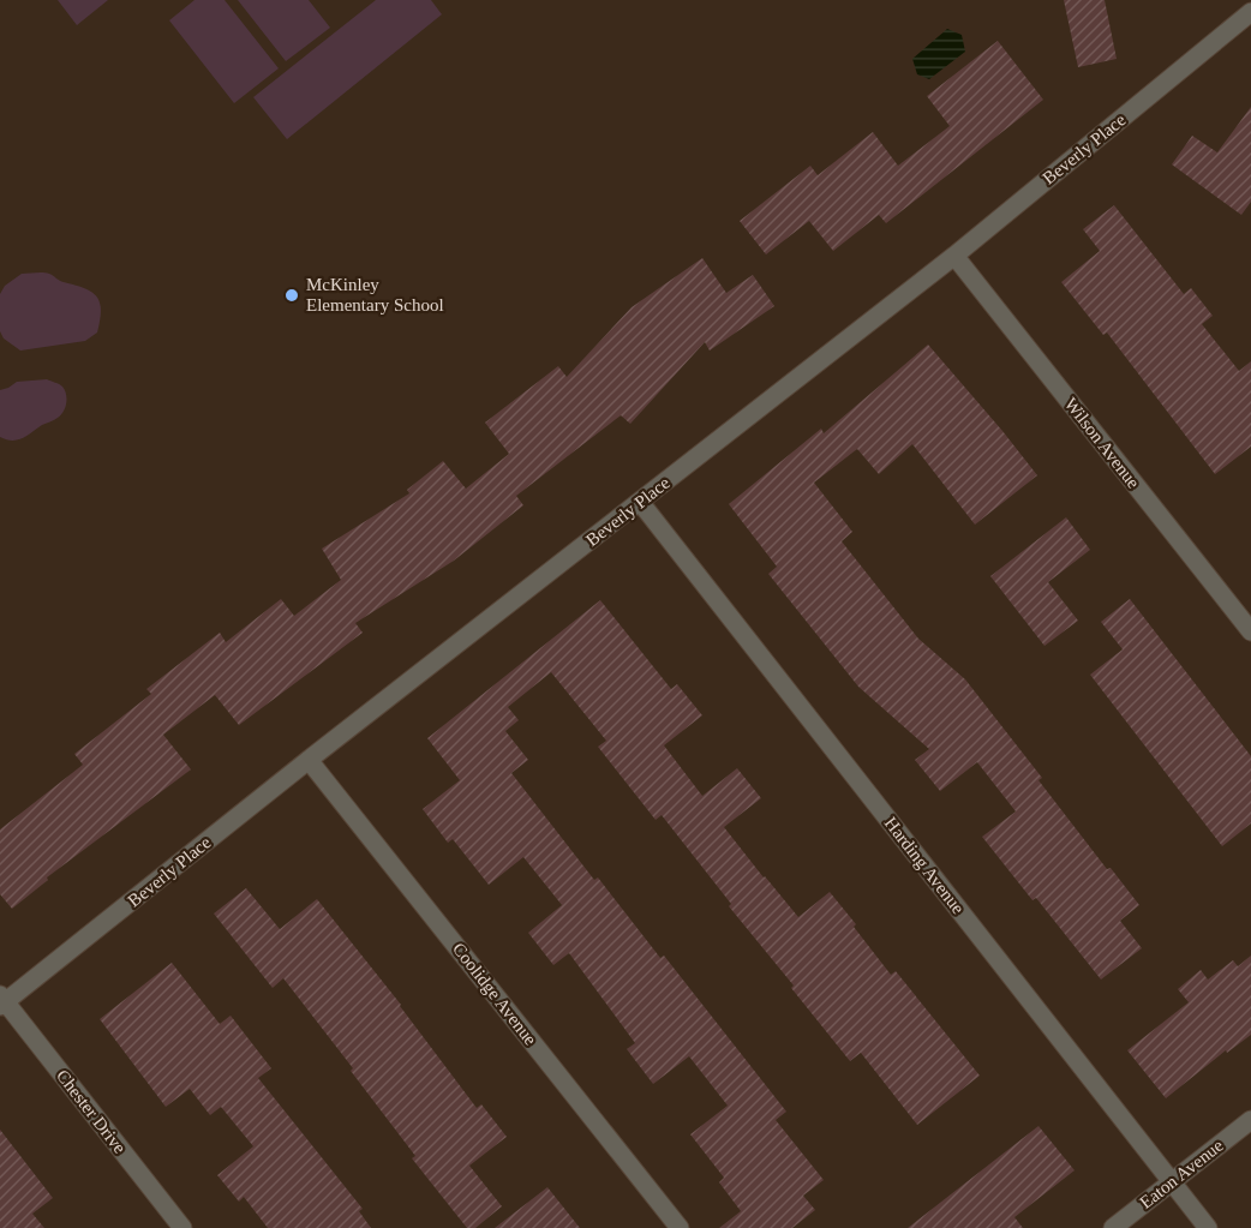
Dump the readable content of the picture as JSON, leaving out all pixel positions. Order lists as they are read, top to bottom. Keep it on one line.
{"streets":{"street":["Beverly Place","Wilson Avenue","Harding Avenue","Coolidge Avenue","Chester Drive","Eaton Avenue"]},"crossings":[["Beverly Place","Wilson Avenue"],["Beverly Place","Harding Avenue"],["Beverly Place","Coolidge Avenue"],["Beverly Place","Chester Drive"],["Harding Avenue","Eaton Avenue"]],"places":["McKinley Elementary School"]}
